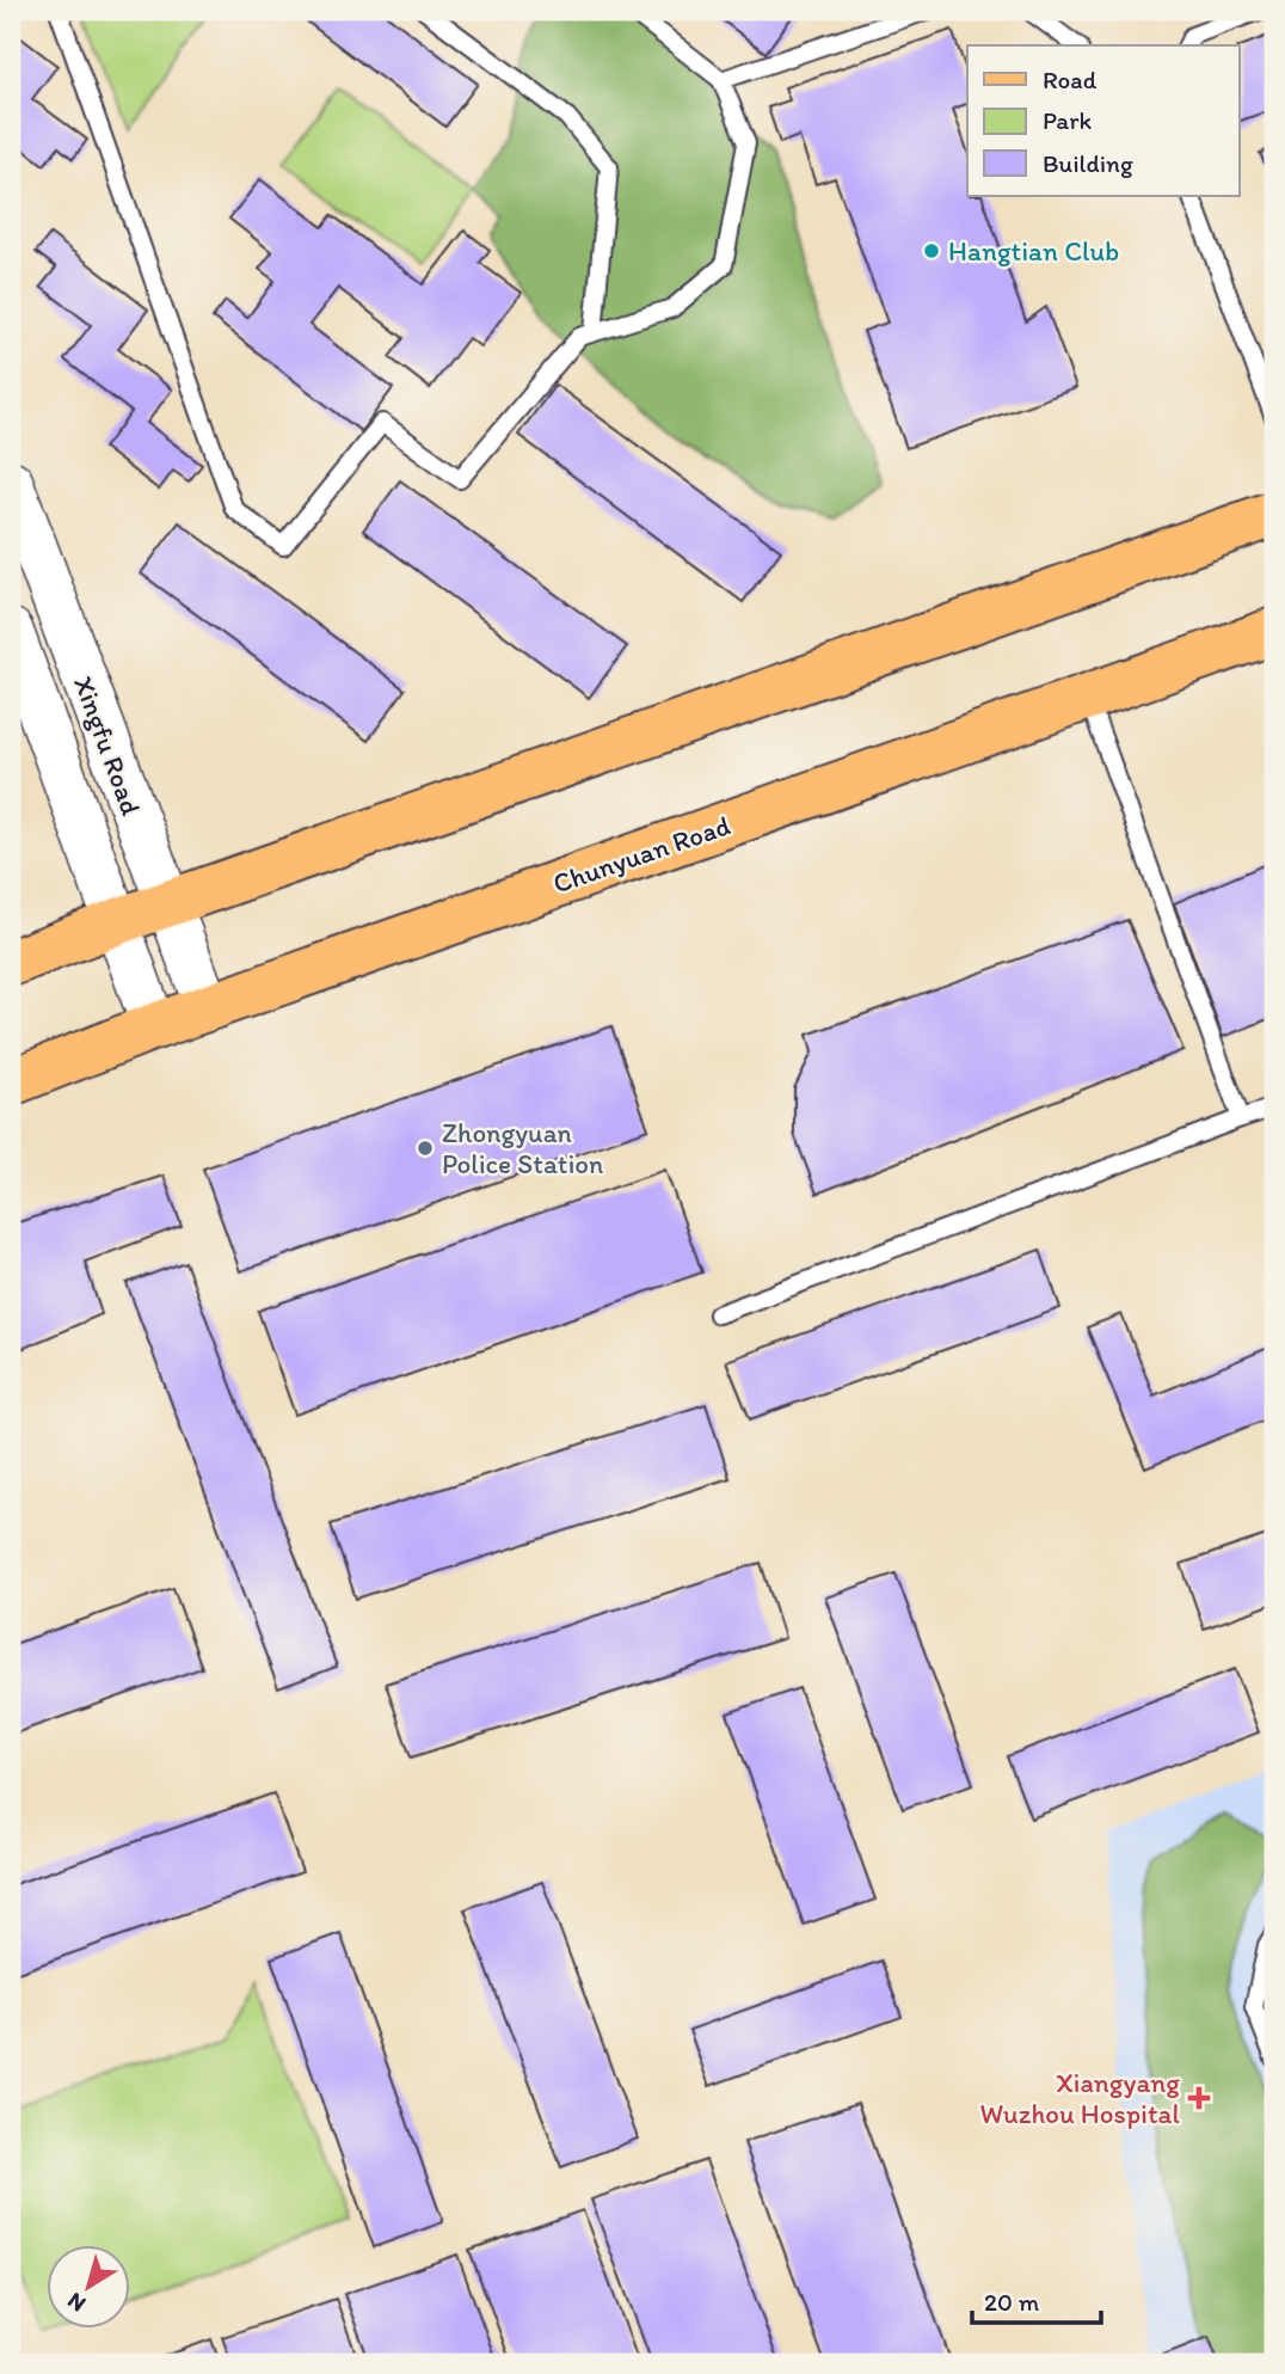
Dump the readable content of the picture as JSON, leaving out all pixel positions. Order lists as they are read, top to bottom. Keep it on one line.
{"streets":{"main road":["Chunyuan Road"],"street":["Xingfu Road"]},"crossings":[["Xingfu Road","Chunyuan Road"]],"places":{"other":["Hangtian Club","Zhongyuan Police Station"],"health":["Xiangyang Wuzhou Hospital"]},"legend":["Road","Park","Building"],"scale_bar":"20 m","north":"bottom left"}
